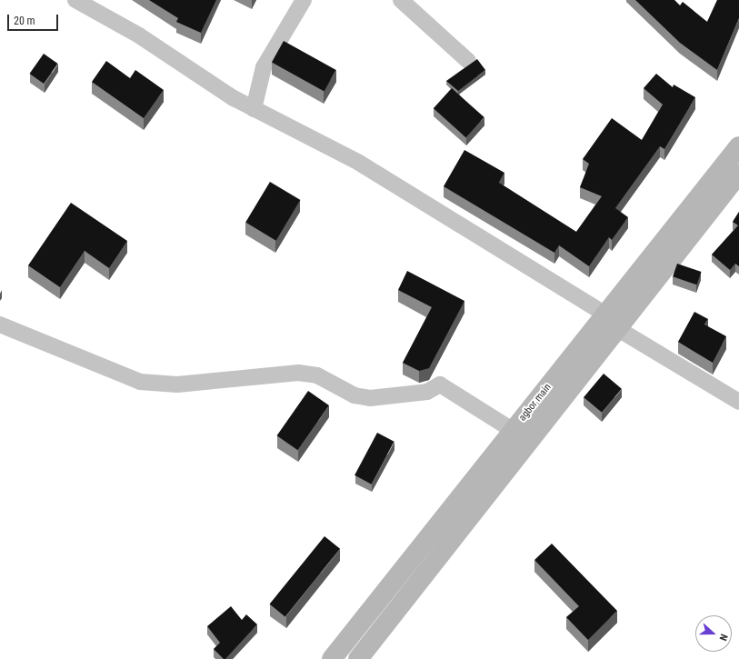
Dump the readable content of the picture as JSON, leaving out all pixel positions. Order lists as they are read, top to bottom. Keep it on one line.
{"streets":{"main road":["agbor main"]},"scale_bar":"20 m","north":"right"}
